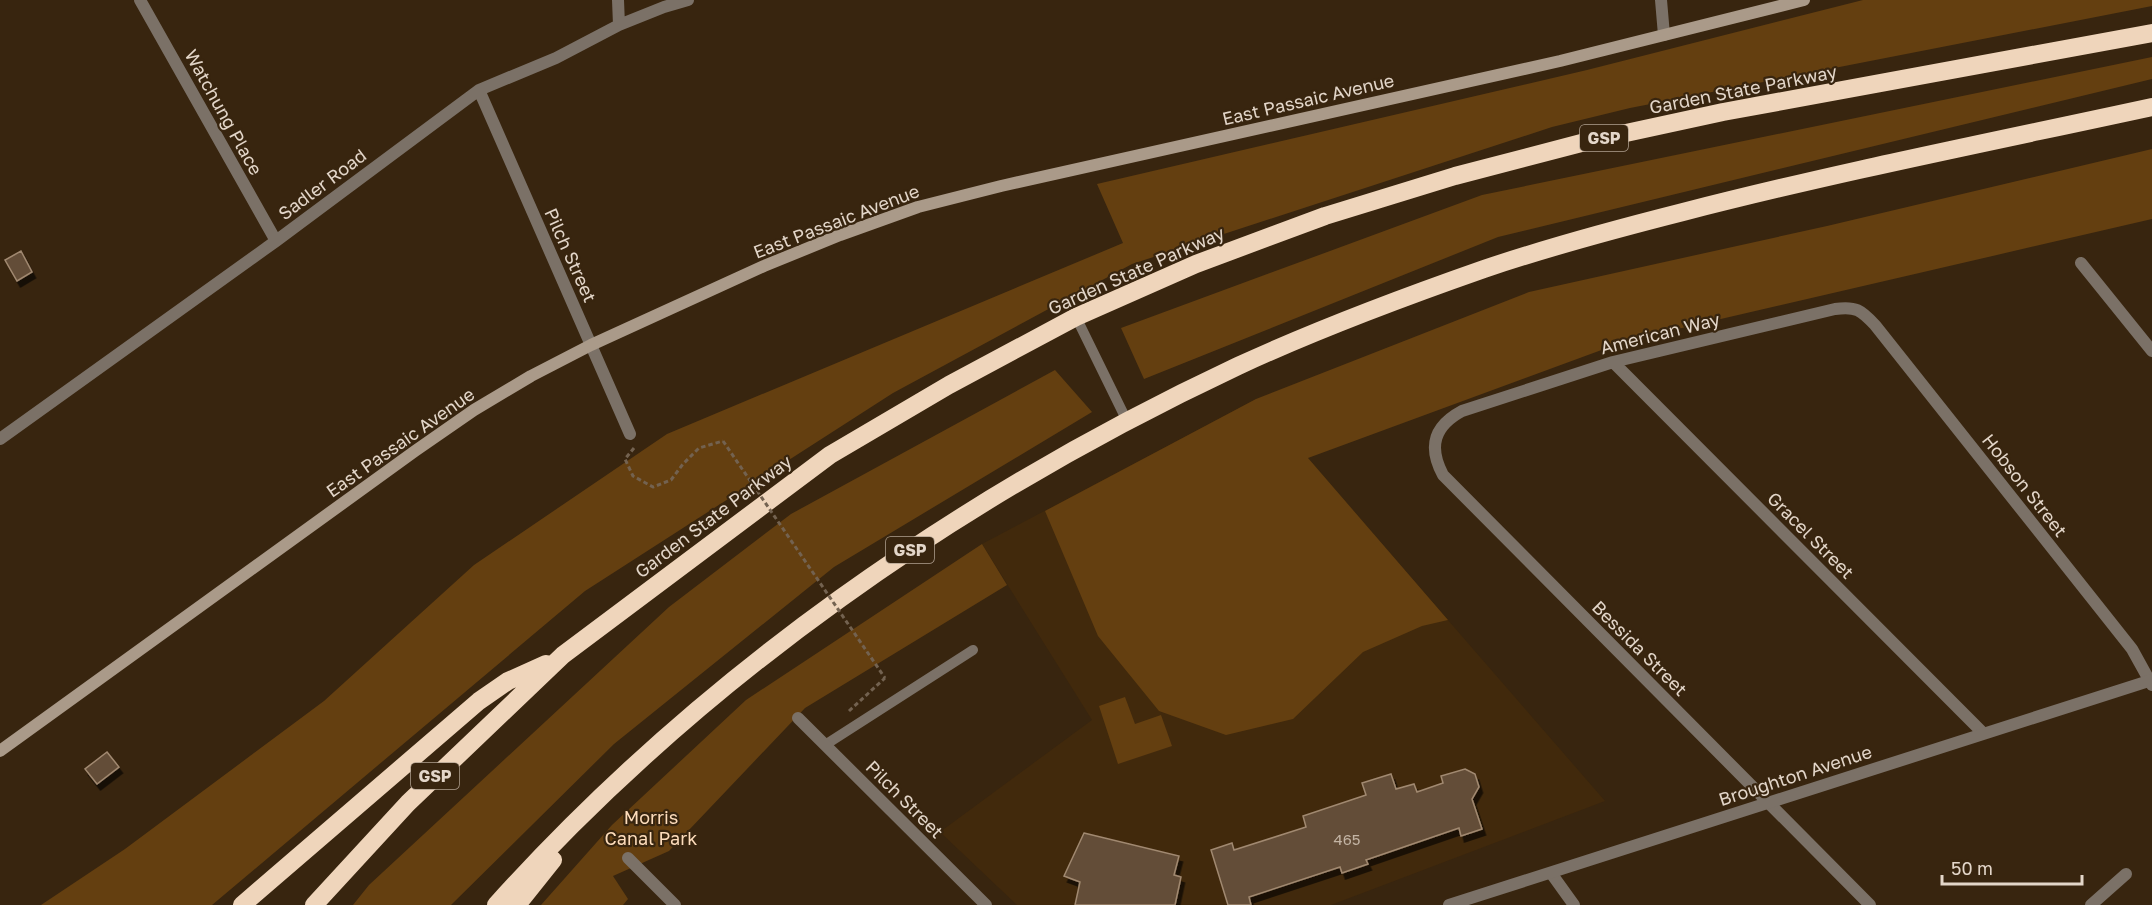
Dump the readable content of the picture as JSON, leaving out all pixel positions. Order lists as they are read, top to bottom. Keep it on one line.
{"streets":{"highway":["Garden State Parkway","GSP"],"main road":["East Passaic Avenue"],"street":["Watchung Place","Sadler Road","Pilch Street","American Way","Hobson Street","Gracel Street","Bessida Street","Broughton Avenue"]},"crossings":[["East Passaic Avenue","Pilch Street"],["Watchung Place","Sadler Road"],["Sadler Road","Pilch Street"],["American Way","Hobson Street"],["American Way","Gracel Street"],["American Way","Bessida Street"],["Hobson Street","Broughton Avenue"],["Gracel Street","Broughton Avenue"],["Bessida Street","Broughton Avenue"]],"parks":["Morris Canal Park"],"house_numbers":["465"],"scale_bar":"50 m"}
